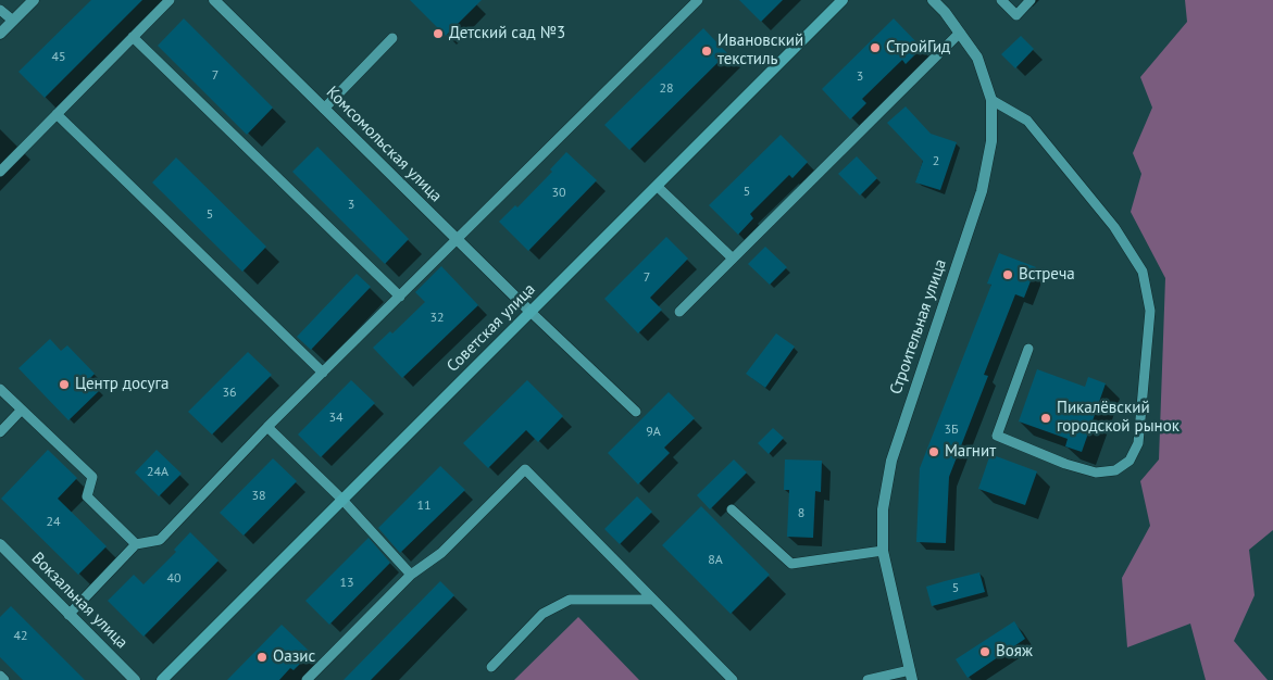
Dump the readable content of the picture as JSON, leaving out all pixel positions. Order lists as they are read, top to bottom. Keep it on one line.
{"streets":{"street":["Комсомольская улица","Строительная улица","Советская улица","Вокзальная улица"]},"crossings":[["Комсомольская улица","Советская улица"]],"places":["Детский сад №3","СтройГид","Ивановский текстиль","Встреча","Центр досуга","Пикалёвский городской рынок","Магнит","Вояж","Оазис"],"house_numbers":["45","7","3","28","2","5","30","3","5","7","32","36","34","3Б","9А","24А","38","11","8","24","8А","40","13","5","42"]}
